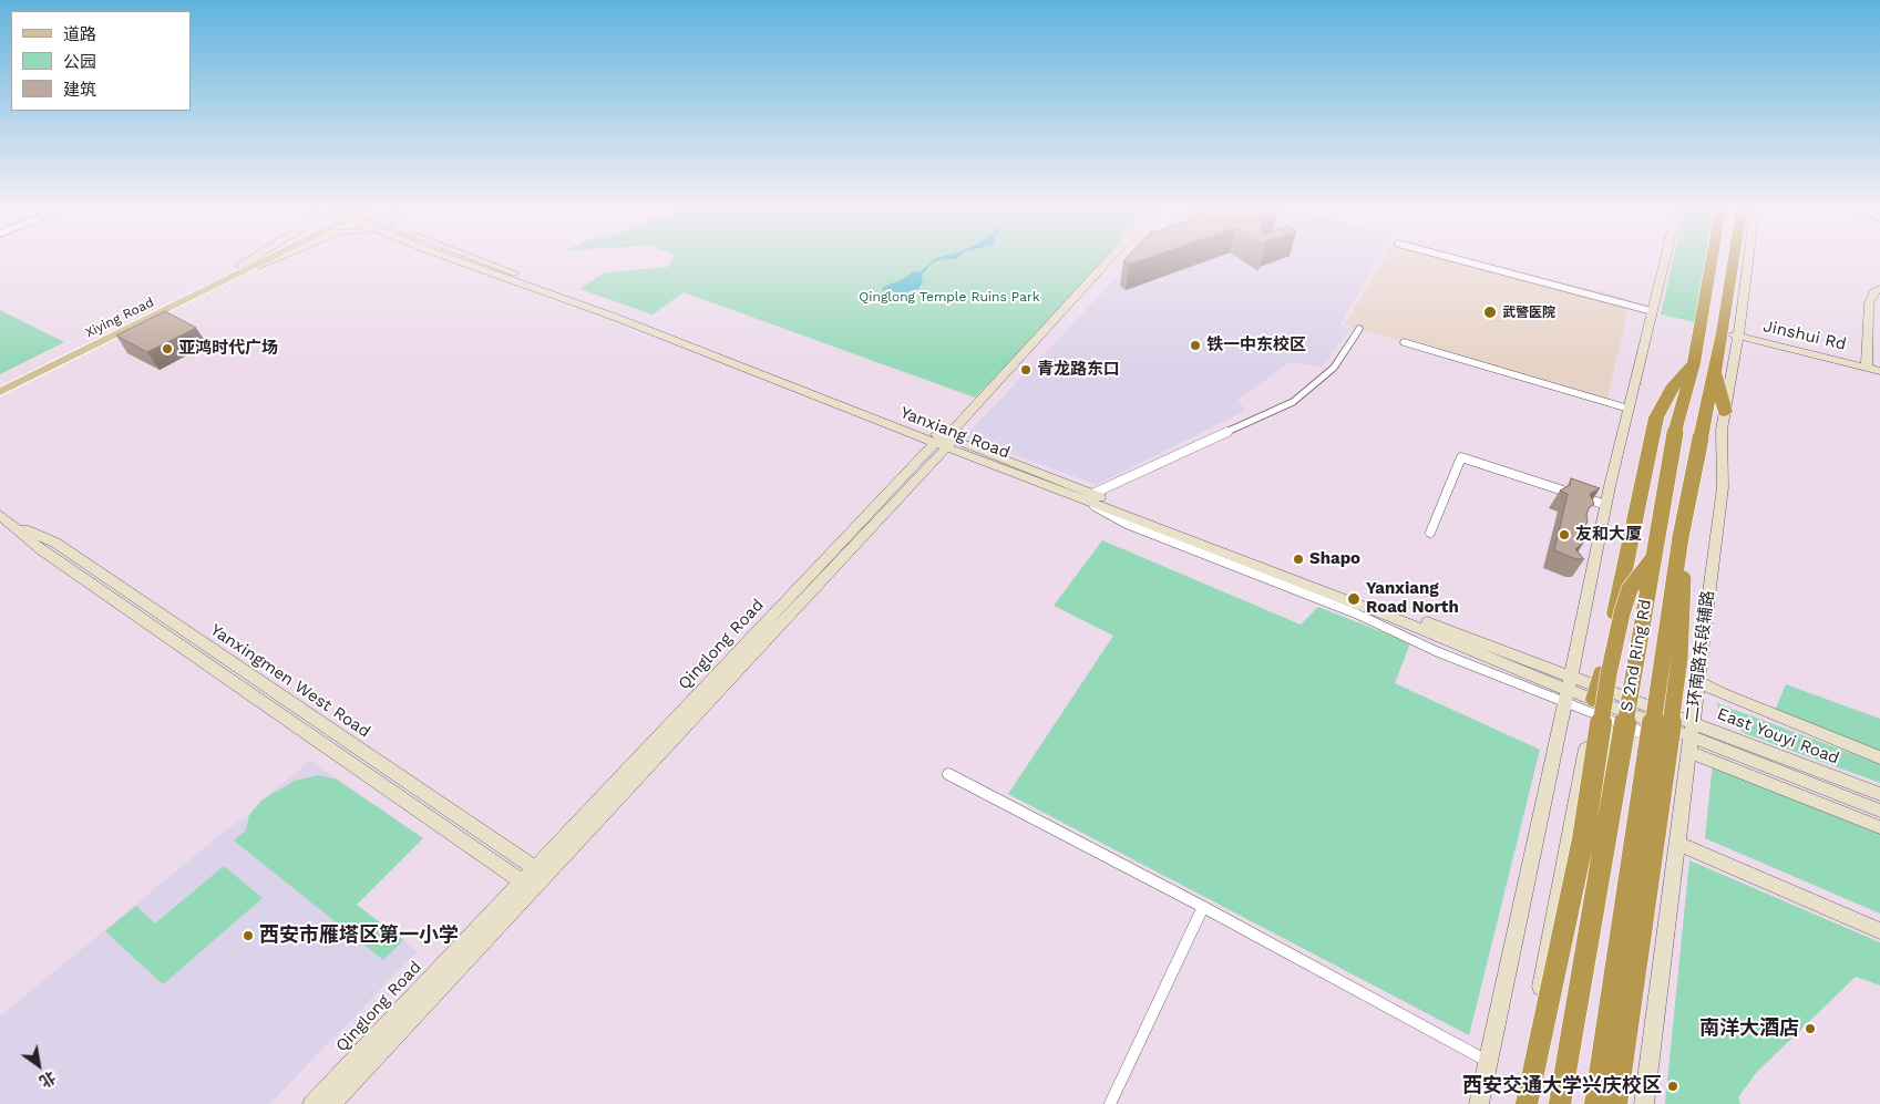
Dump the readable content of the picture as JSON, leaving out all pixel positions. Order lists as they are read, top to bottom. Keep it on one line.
{"streets":{"highway":["S 2nd Ring Rd"],"main road":["Xiying Road","Jinshui Rd","Yanxiang Road","Qinglong Road","二环南路东段辅路","Yanxingmen West Road","East Youyi Road"]},"crossings":[["Jinshui Rd","S 2nd Ring Rd"],["Jinshui Rd","二环南路东段辅路"],["Yanxiang Road","Qinglong Road"],["Yanxiang Road","East Youyi Road"],["Qinglong Road","Yanxingmen West Road"],["二环南路东段辅路","East Youyi Road"]],"parks":["Qinglong Temple Ruins Park"],"places":["武警医院","铁一中东校区","亚鸿时代广场","青龙路东口","友和大厦","Shapo","Yanxiang Road North","西安市雁塔区第一小学","南洋大酒店","西安交通大学兴庆校区"],"legend":["道路","公园","建筑"],"north":"bottom right"}
